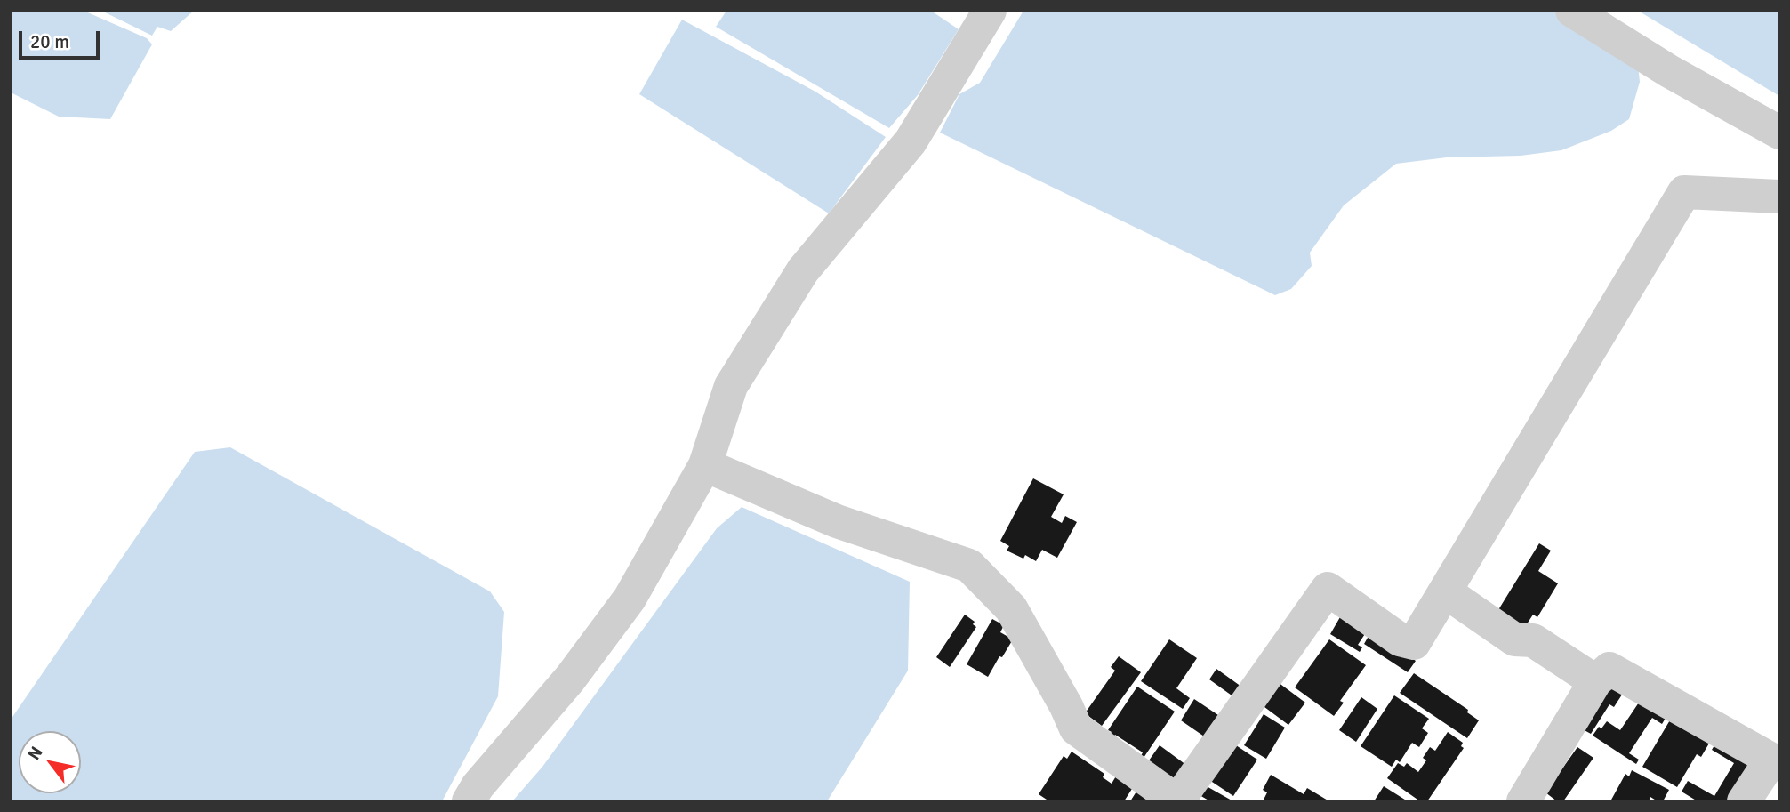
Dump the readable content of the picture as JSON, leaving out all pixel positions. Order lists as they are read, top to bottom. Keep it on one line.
{"scale_bar":"20 m","north":"top left"}
